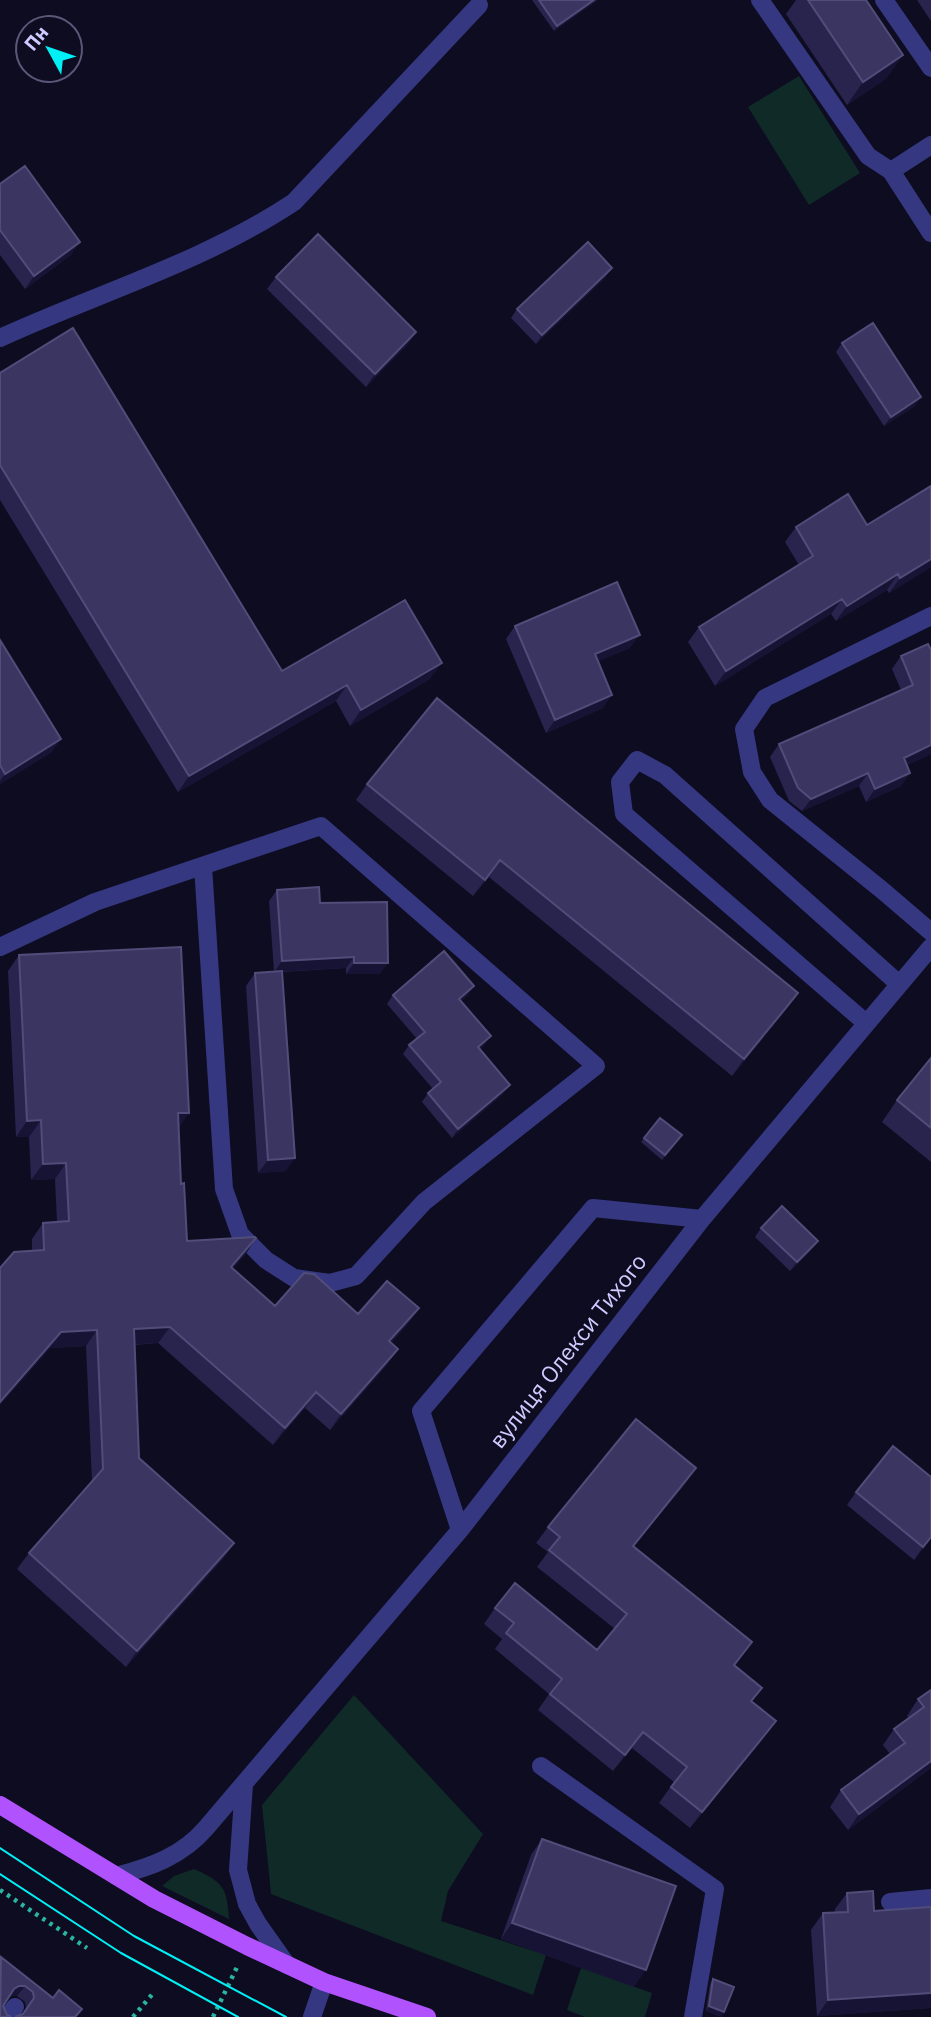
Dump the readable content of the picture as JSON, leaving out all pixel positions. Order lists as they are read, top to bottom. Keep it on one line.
{"streets":{"street":["вулиця Олекси Тихого"]},"north":"top left"}
